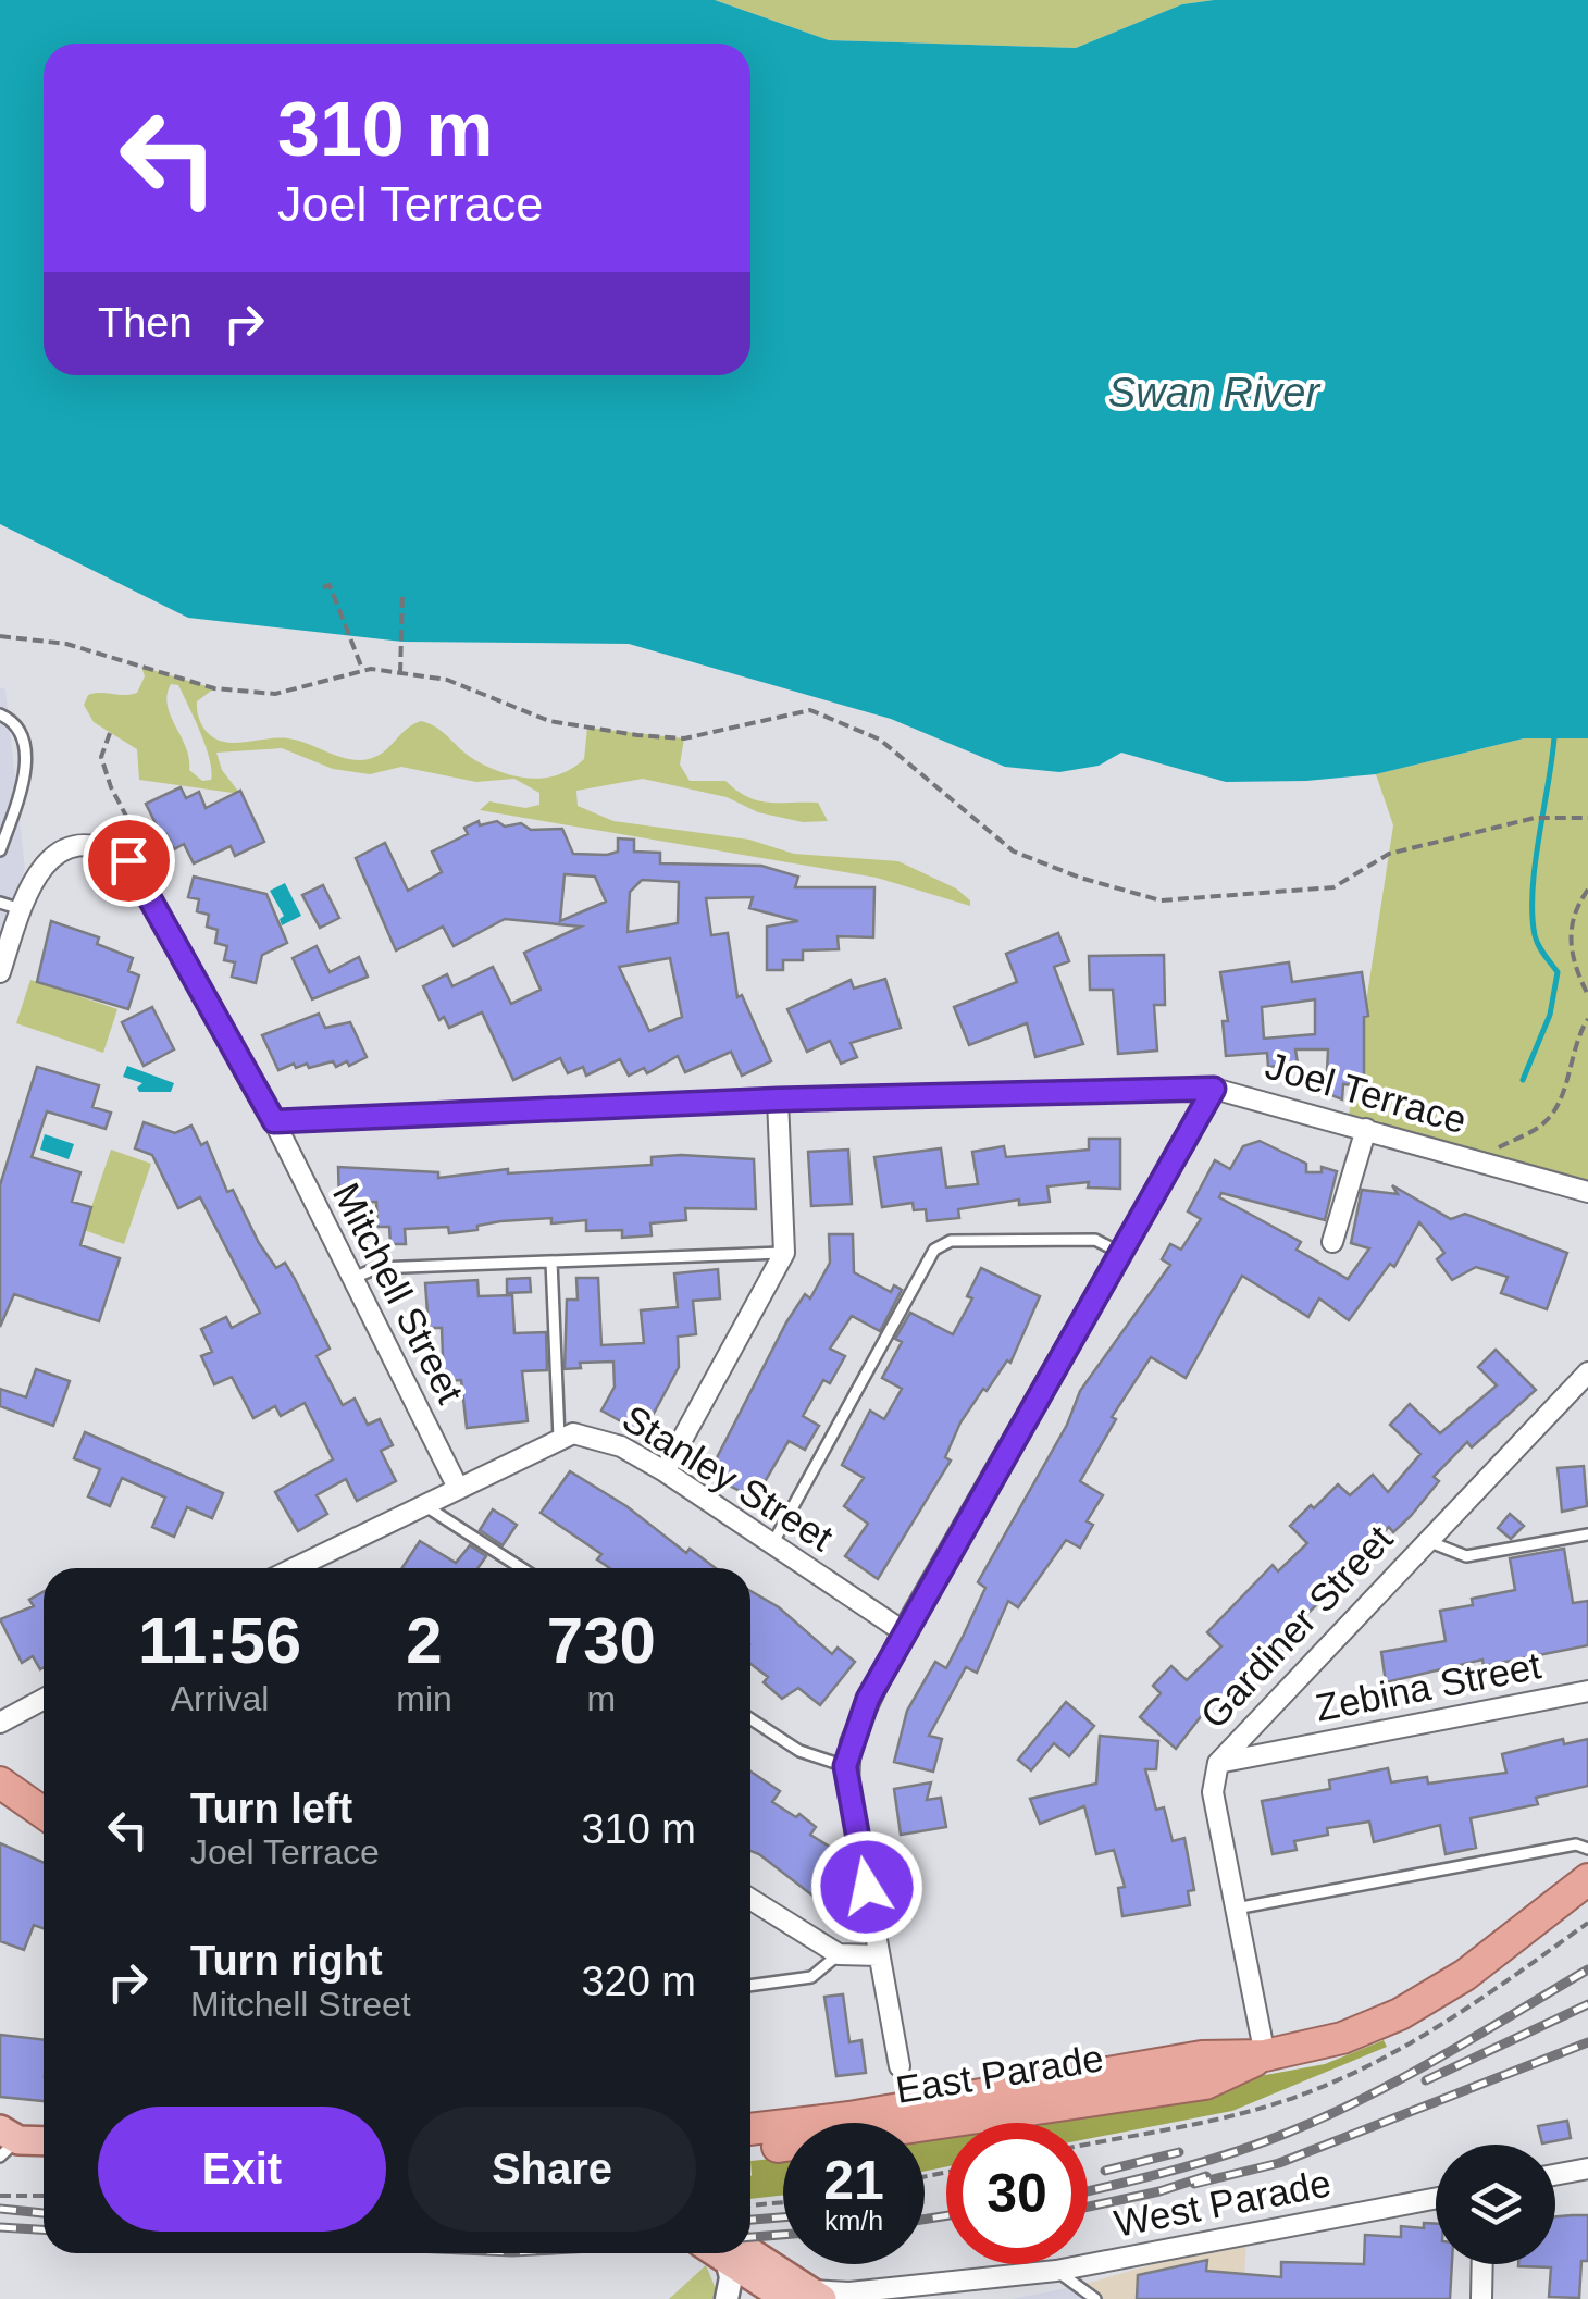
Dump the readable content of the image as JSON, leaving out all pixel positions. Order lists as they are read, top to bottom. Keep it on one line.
{"streets":{"highway":["East Parade"],"street":["Joel Terrace","Mitchell Street","Stanley Street","Gardiner Street","Zebina Street","West Parade"]},"crossings":[["Joel Terrace","Mitchell Street"],["Mitchell Street","Stanley Street"],["Gardiner Street","Zebina Street"],["Gardiner Street","East Parade"]],"water":["Swan River"],"page":{"turn":["310 m","Joel Terrace"],"then":"Then","eta":["11:56","Arrival","2","min","730","m"],"list":[{"name":"Turn left","note":"Joel Terrace","value":"310 m"},{"name":"Turn right","note":"Mitchell Street","value":"320 m"}],"buttons":["Exit","Share"],"speed":"21 km/h","limit":"30"}}
